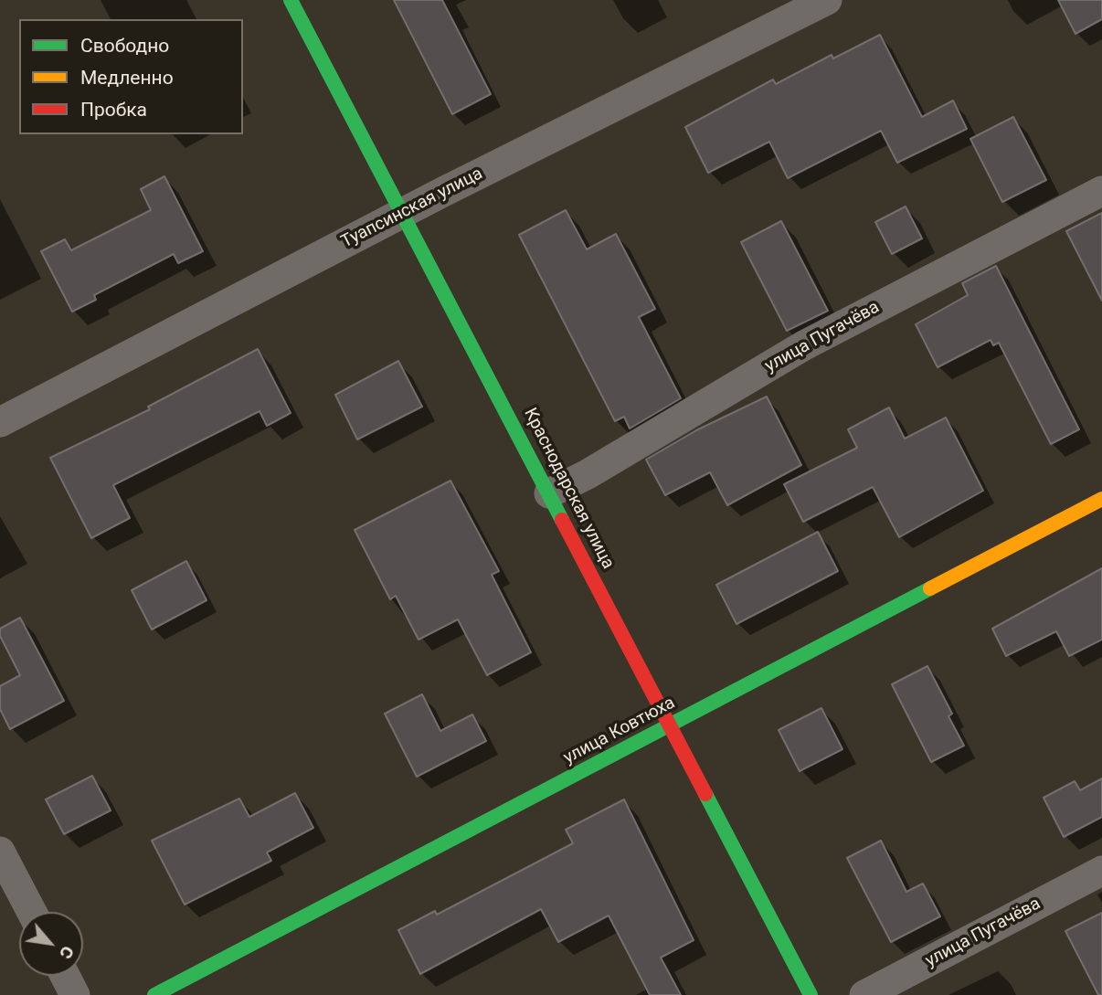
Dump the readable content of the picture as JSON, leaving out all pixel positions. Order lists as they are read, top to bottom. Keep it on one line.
{"streets":{"main road":["Краснодарская улица","улица Ковтюха"],"street":["Туапсинская улица","улица Пугачёва"]},"crossings":[["Туапсинская улица","Краснодарская улица"],["улица Пугачёва","Краснодарская улица"],["Краснодарская улица","улица Ковтюха"]],"legend":["Свободно","Медленно","Пробка"],"north":"bottom right"}
